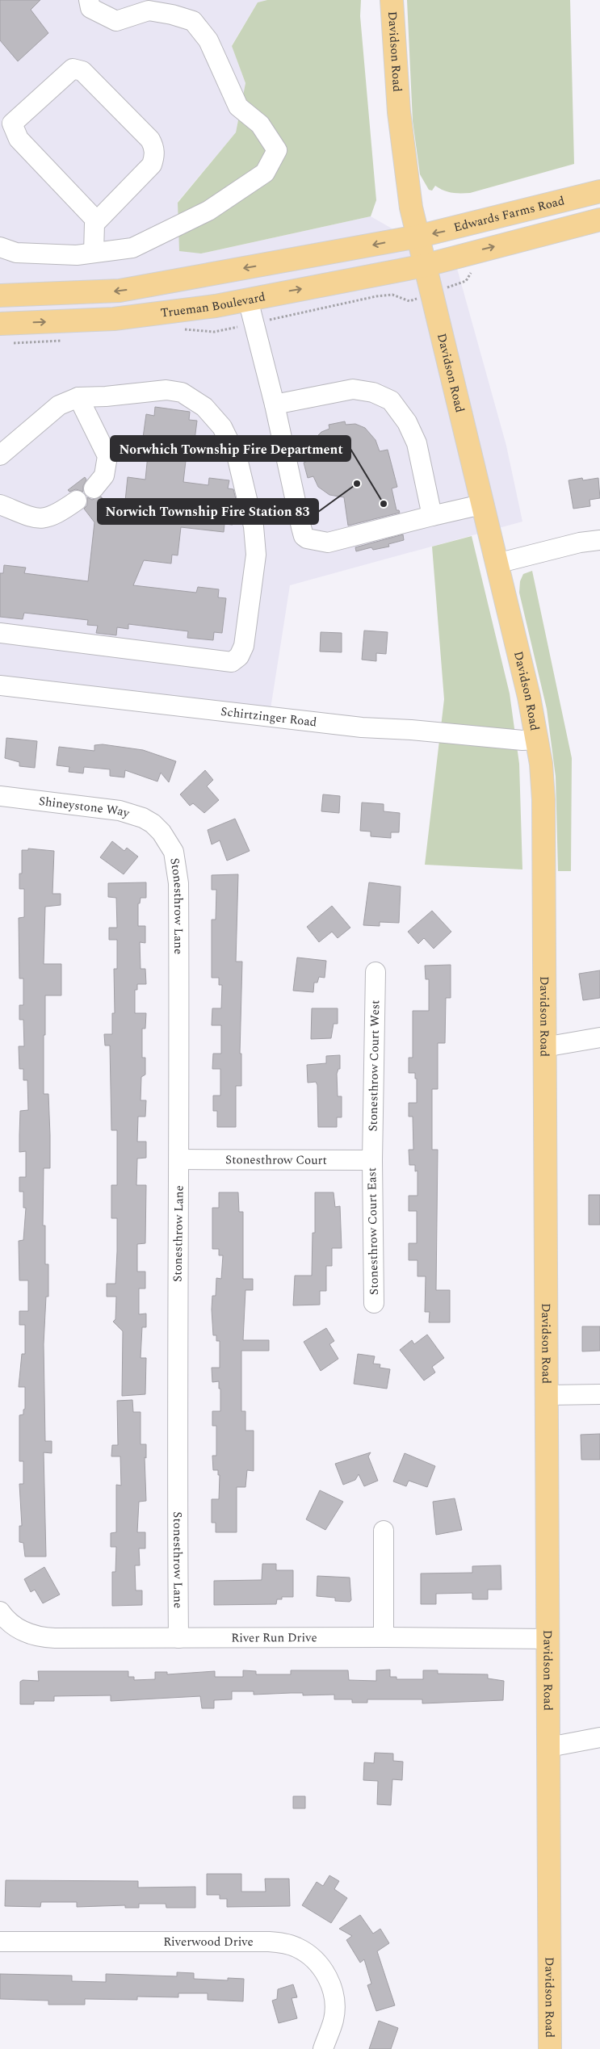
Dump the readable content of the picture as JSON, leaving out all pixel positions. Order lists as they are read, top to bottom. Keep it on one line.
{"streets":{"main road":["Davidson Road","Edwards Farms Road","Trueman Boulevard"],"street":["Schirtzinger Road","Shineystone Way","Stonesthrow Lane","Stonesthrow Court West","Stonesthrow Court","Stonesthrow Court East","River Run Drive","Riverwood Drive"]},"crossings":[["Davidson Road","Edwards Farms Road"],["Davidson Road","Trueman Boulevard"],["Davidson Road","Schirtzinger Road"],["Davidson Road","River Run Drive"],["Shineystone Way","Stonesthrow Lane"],["Stonesthrow Lane","Stonesthrow Court"],["Stonesthrow Lane","River Run Drive"],["Stonesthrow Court West","Stonesthrow Court"],["Stonesthrow Court West","Stonesthrow Court East"],["Stonesthrow Court","Stonesthrow Court East"]],"places":["Norwich Township Fire Station 83","Norwhich Township Fire Department"]}
